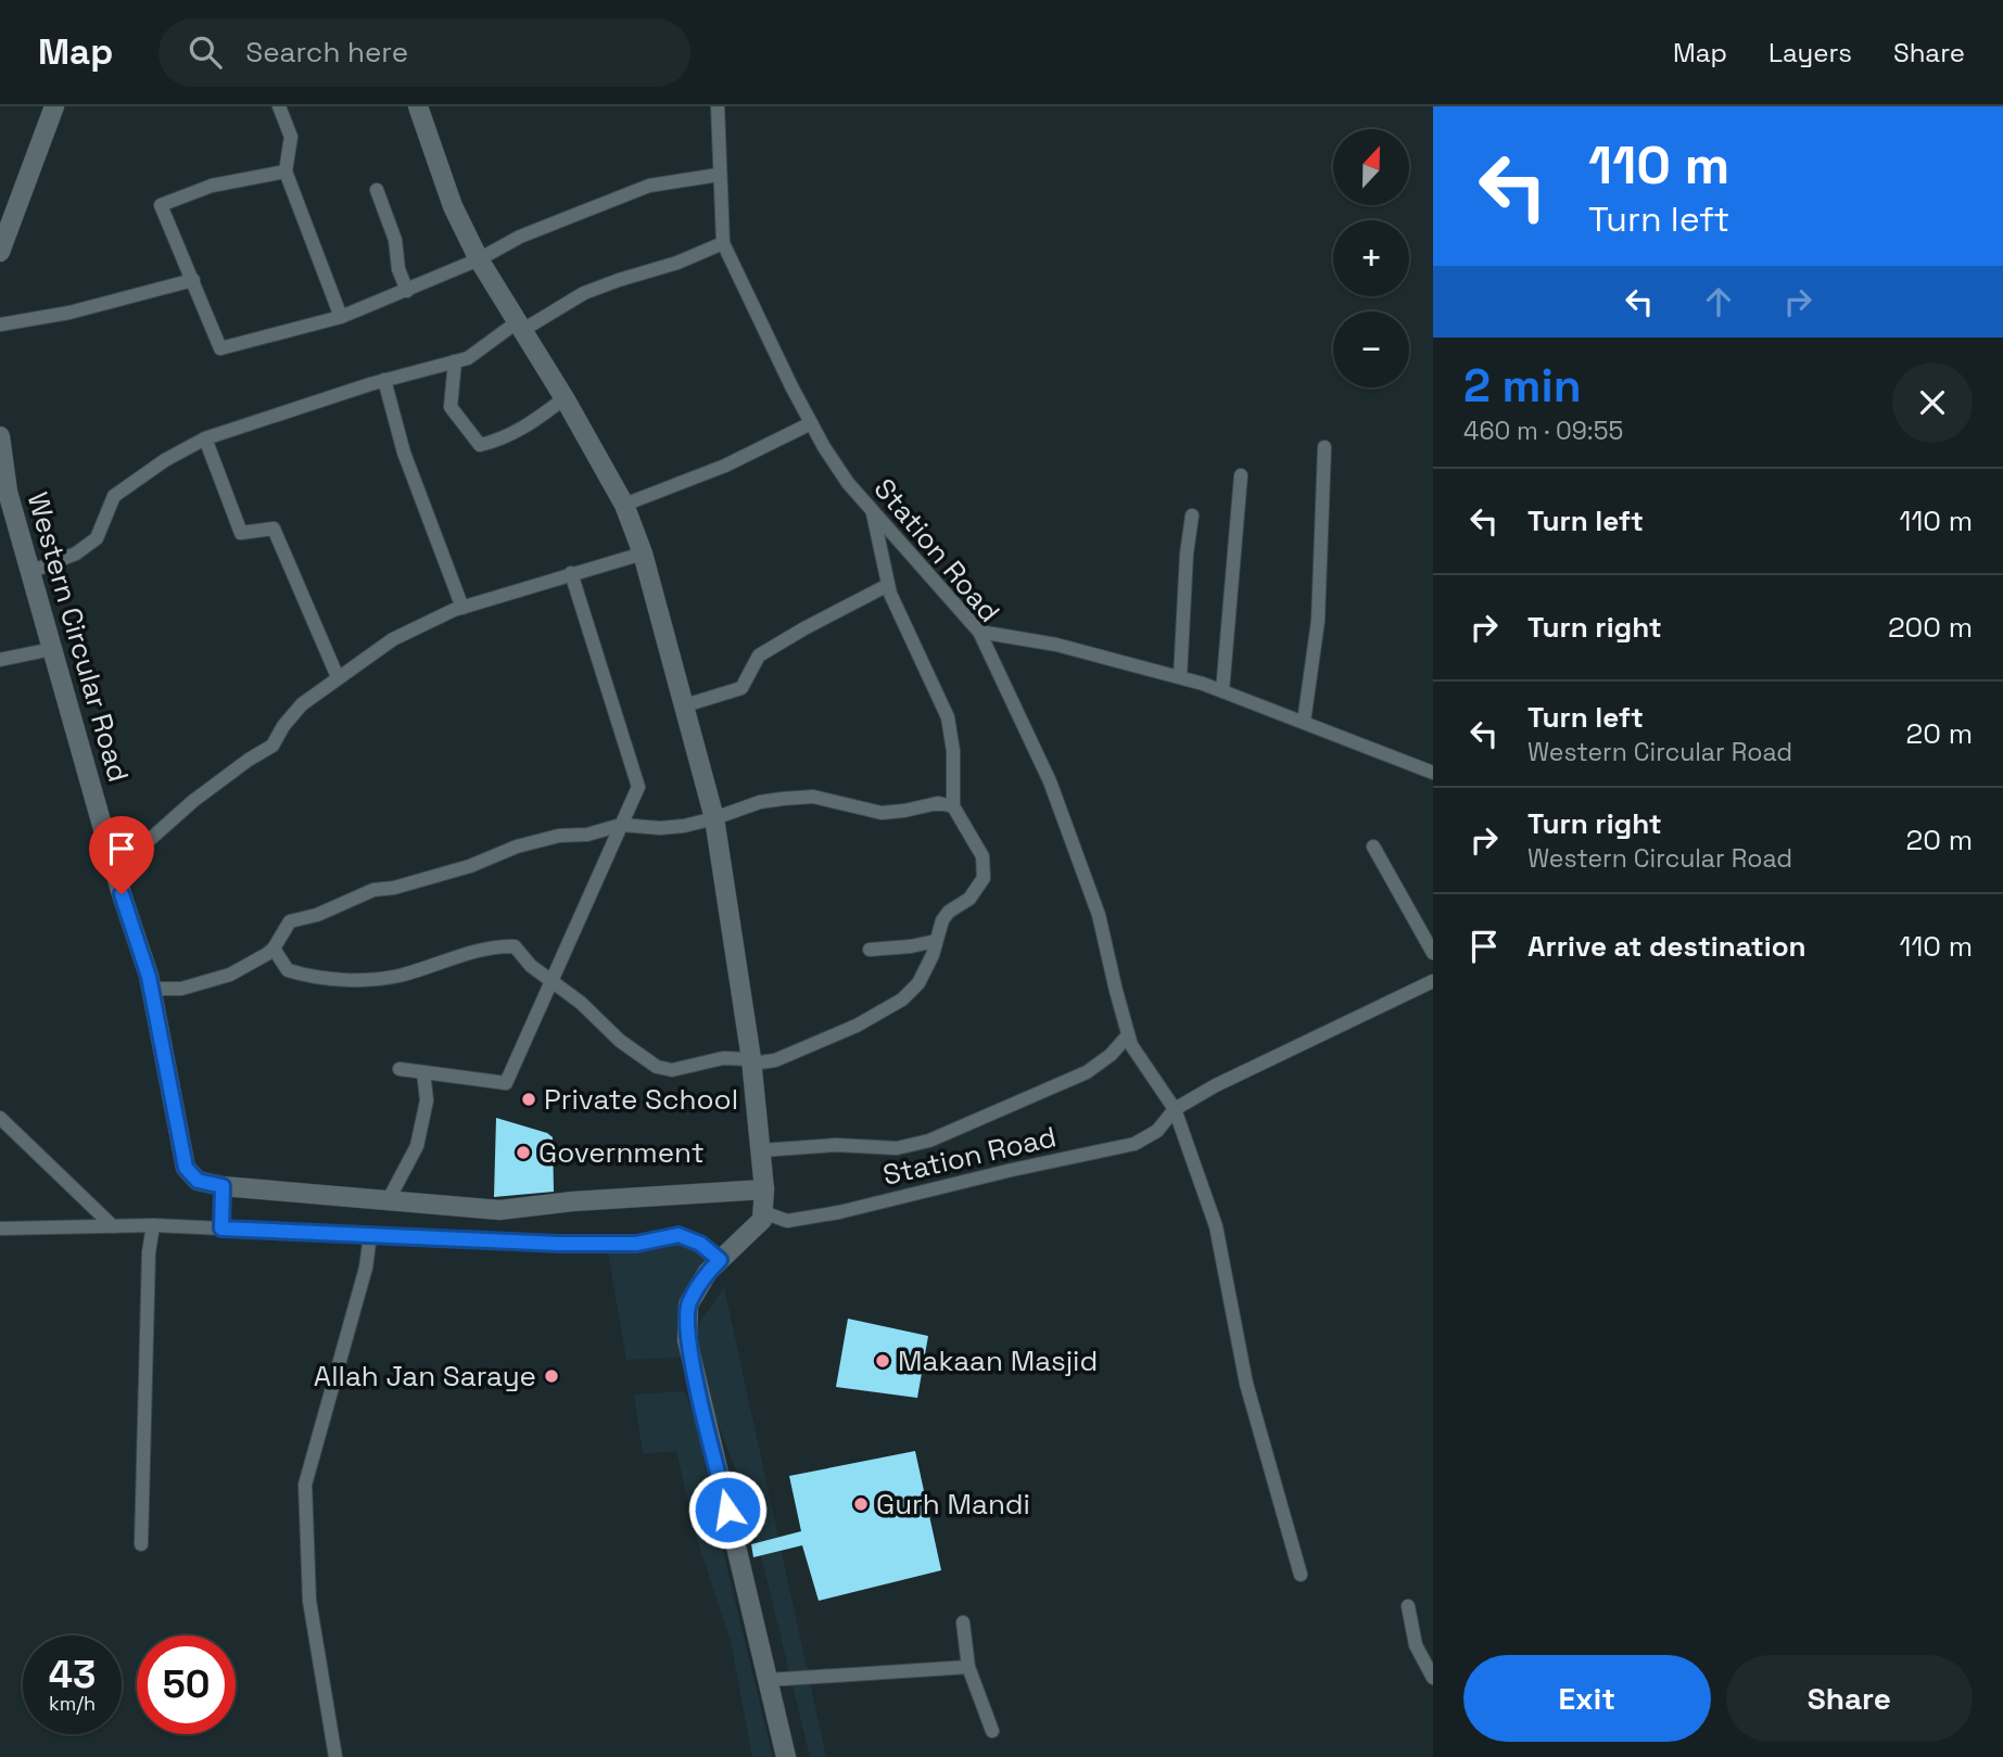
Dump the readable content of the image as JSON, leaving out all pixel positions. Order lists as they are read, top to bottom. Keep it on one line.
{"streets":{"main road":["Western Circular Road"],"street":["Station Road"]},"places":["Private School","Government","Makaan Masjid","Allah Jan Saraye","Gurh Mandi"],"north":"top","page":{"header":"Map","search":"Search here","nav":["Map","Layers","Share"],"turn":["110 m","Turn left"],"map_buttons":["+","−"],"heading":["2 min","460 m · 09:55"],"list":[{"name":"Turn left","value":"110 m"},{"name":"Turn right","value":"200 m"},{"name":"Turn left","note":"Western Circular Road","value":"20 m"},{"name":"Turn right","note":"Western Circular Road","value":"20 m"},{"name":"Arrive at destination","value":"110 m"}],"speed":"43 km/h","limit":"50","buttons":["Exit","Share"]}}
